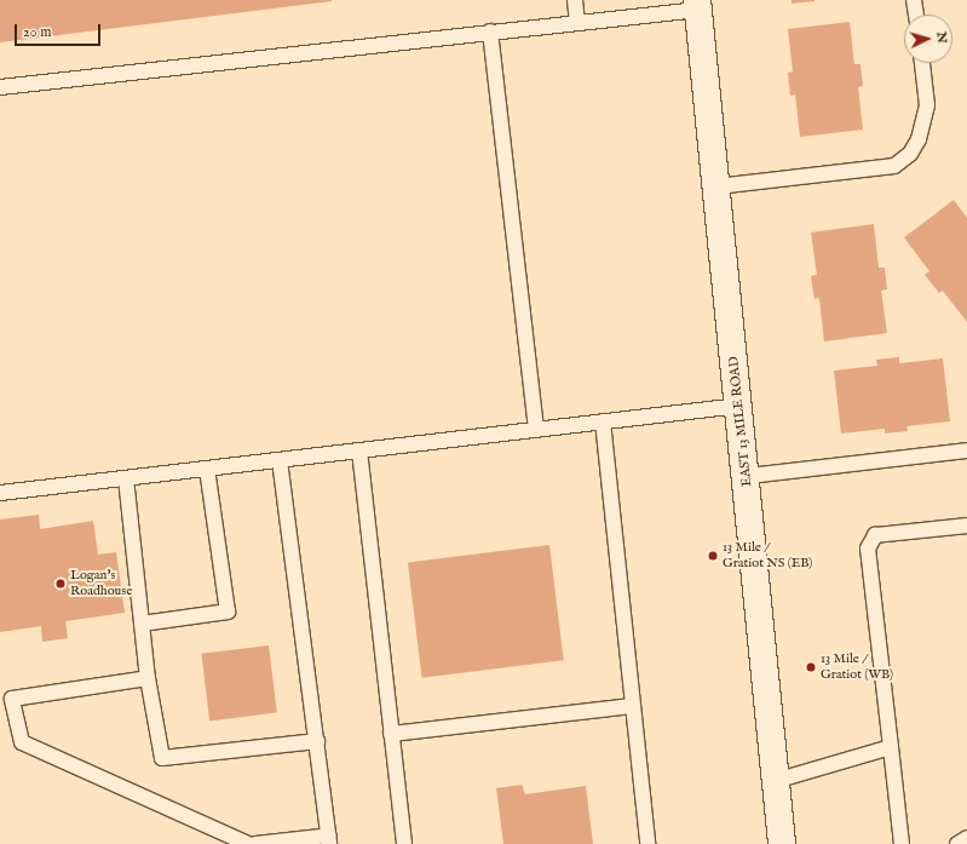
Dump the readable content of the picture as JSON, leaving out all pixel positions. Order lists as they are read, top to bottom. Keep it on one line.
{"streets":{"main road":["EAST 13 MILE ROAD"]},"places":["13 Mile / Gratiot NS (EB)","Logan's Roadhouse","13 Mile / Gratiot (WB)"],"scale_bar":"20 m","north":"right"}
